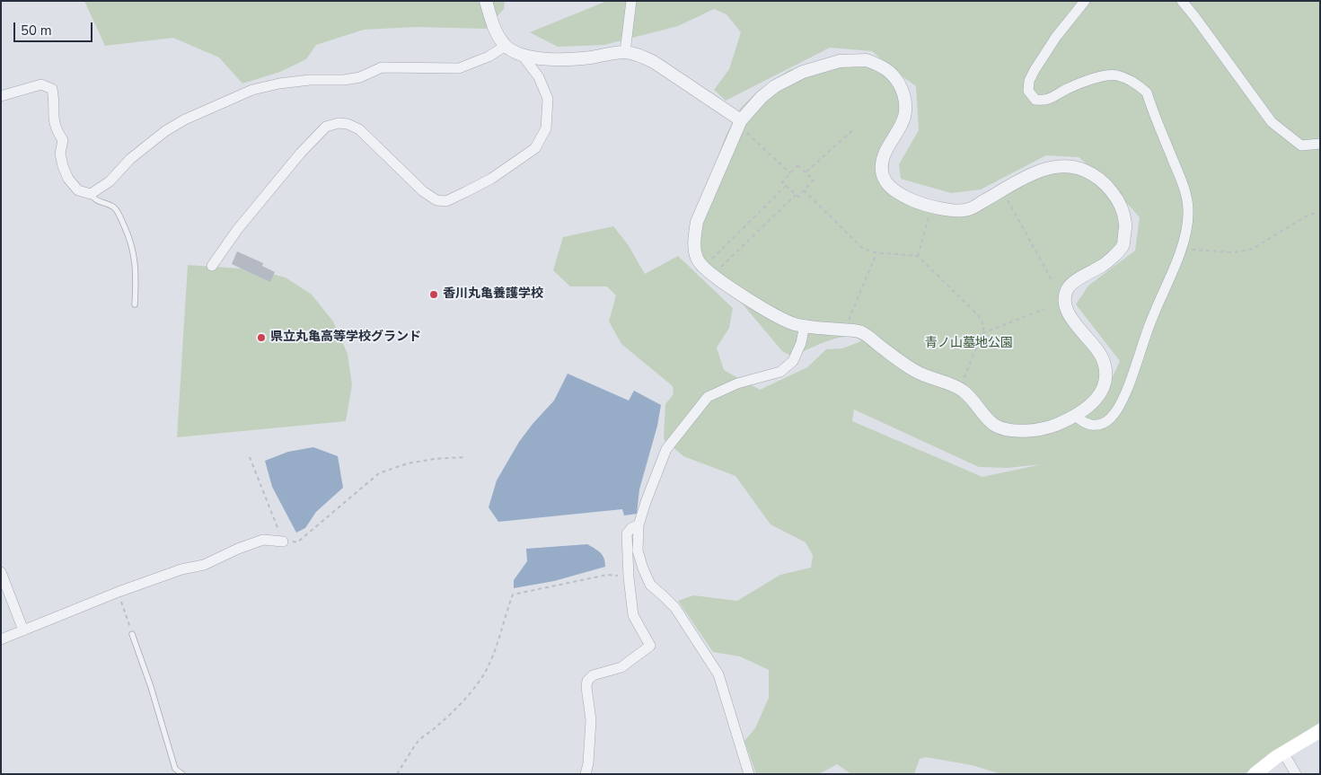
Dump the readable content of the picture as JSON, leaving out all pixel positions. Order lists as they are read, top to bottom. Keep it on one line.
{"parks":["青ノ山墓地公園"],"places":["香川丸亀養護学校","県立丸亀高等学校グランド"],"scale_bar":"50 m"}
